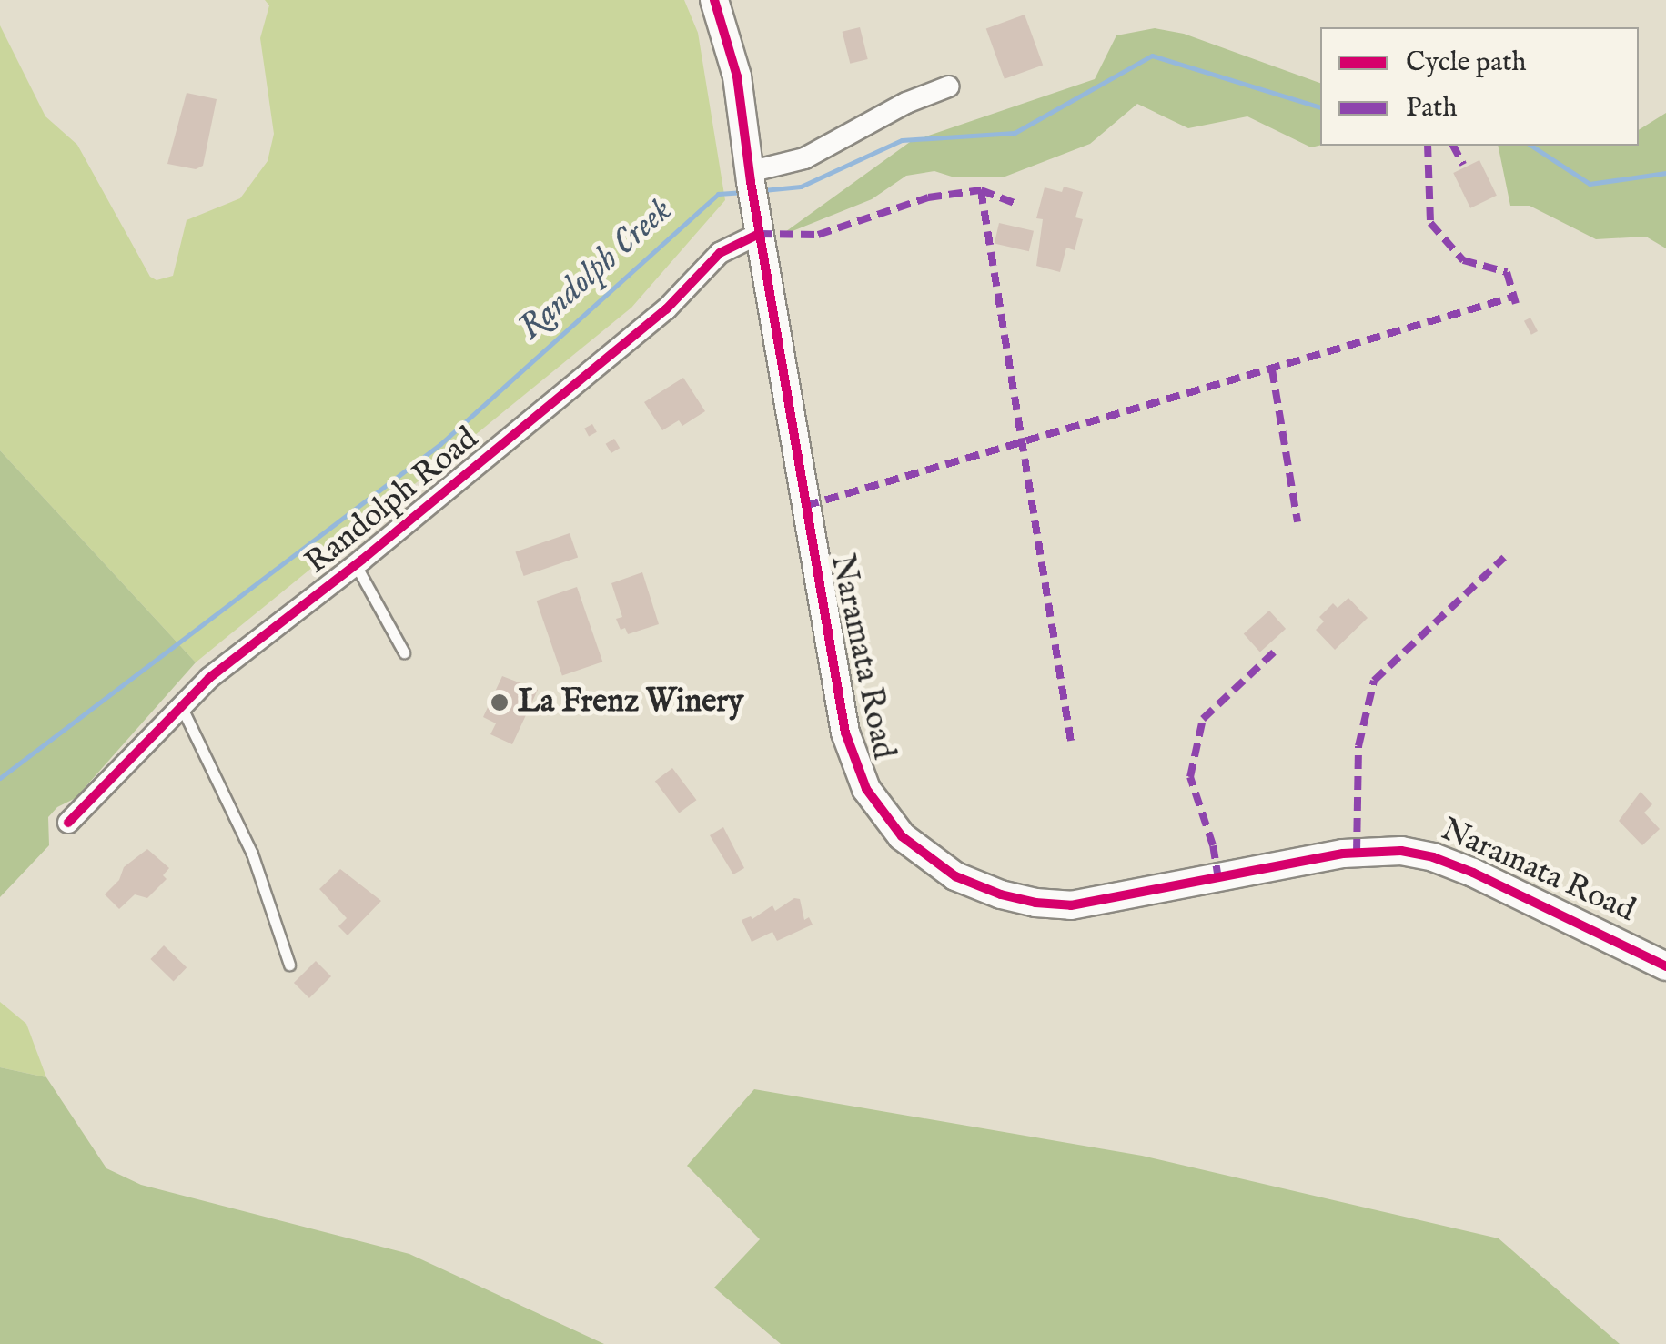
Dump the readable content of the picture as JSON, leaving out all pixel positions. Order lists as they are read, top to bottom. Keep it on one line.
{"streets":{"main road":["Naramata Road"],"street":["Randolph Road"]},"crossings":[["Randolph Road","Naramata Road"]],"water":["Randolph Creek"],"places":["La Frenz Winery"],"legend":["Cycle path","Path"]}
